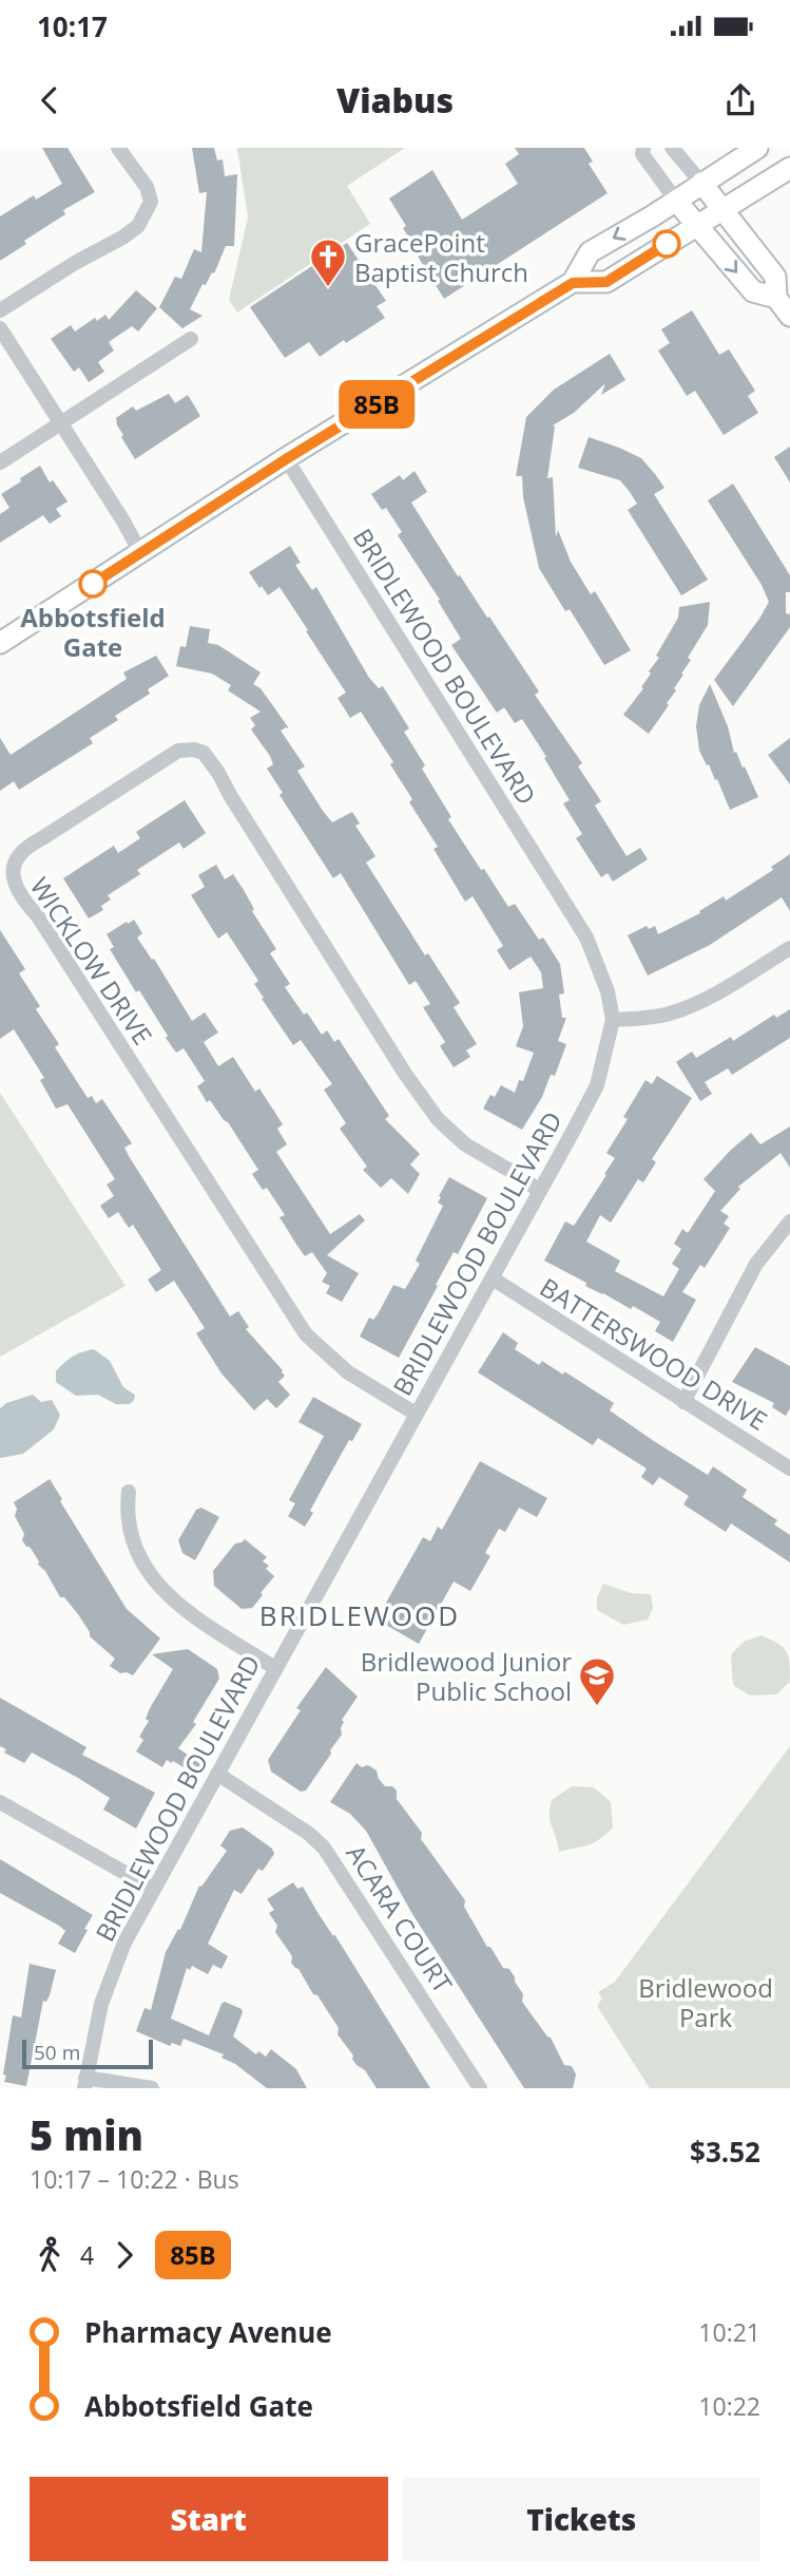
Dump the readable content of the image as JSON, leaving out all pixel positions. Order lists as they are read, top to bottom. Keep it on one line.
{"streets":{"street":["BRIDLEWOOD BOULEVARD","WICKLOW DRIVE","BATTERSWOOD DRIVE","ACARA COURT"]},"crossings":[["BRIDLEWOOD BOULEVARD","WICKLOW DRIVE"],["BRIDLEWOOD BOULEVARD","BATTERSWOOD DRIVE"],["BRIDLEWOOD BOULEVARD","ACARA COURT"]],"districts":["BRIDLEWOOD"],"parks":["Bridlewood Park"],"places":{"church":["GracePoint Baptist Church"],"other":["Abbotsfield Gate"],"school or university":["Bridlewood Junior Public School"]},"lines":["bus line 85B"],"scale_bar":"50 m","page":{"status":"10:17","header":"Viabus","on_map":"85B","scale":"50 m","heading":["5 min","10:17 – 10:22 · Bus","$3.52"],"legs":["4","85B"],"list":[{"name":"Pharmacy Avenue","value":"10:21"},{"name":"Abbotsfield Gate","value":"10:22"}],"buttons":["Start","Tickets"]}}
